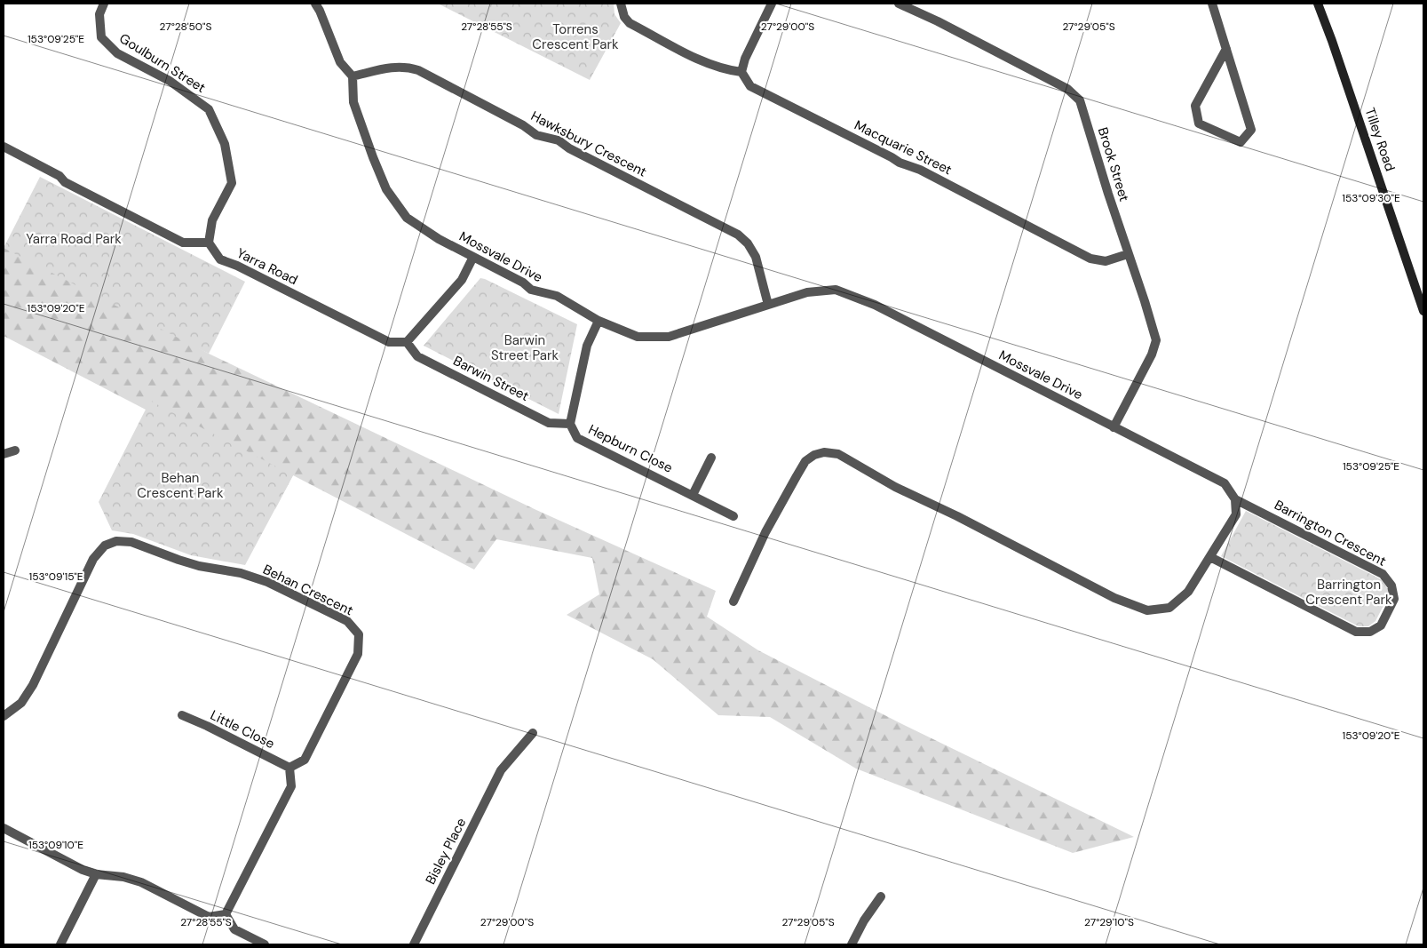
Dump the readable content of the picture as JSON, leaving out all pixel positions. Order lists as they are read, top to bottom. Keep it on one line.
{"streets":{"main road":["Tilley Road"],"street":["Goulburn Street","Hawksbury Crescent","Macquarie Street","Brook Street","Mossvale Drive","Yarra Road","Barwin Street","Hepburn Close","Barrington Crescent","Behan Crescent","Little Close","Bisley Place"]},"crossings":[["Goulburn Street","Yarra Road"],["Hawksbury Crescent","Mossvale Drive"],["Macquarie Street","Brook Street"],["Brook Street","Mossvale Drive"],["Mossvale Drive","Hepburn Close"],["Mossvale Drive","Barrington Crescent"],["Yarra Road","Barwin Street"],["Barwin Street","Hepburn Close"],["Behan Crescent","Little Close"]],"parks":["Torrens Crescent Park","Yarra Road Park","Barwin Street Park","Behan Crescent Park","Barrington Crescent Park"],"coordinates":["27°28'50\"S","27°28'55\"S","27°29'00\"S","27°29'05\"S","153°09'25\"E","153°09'30\"E","153°09'20\"E","153°09'15\"E","153°09'10\"E","27°29'10\"S"]}
